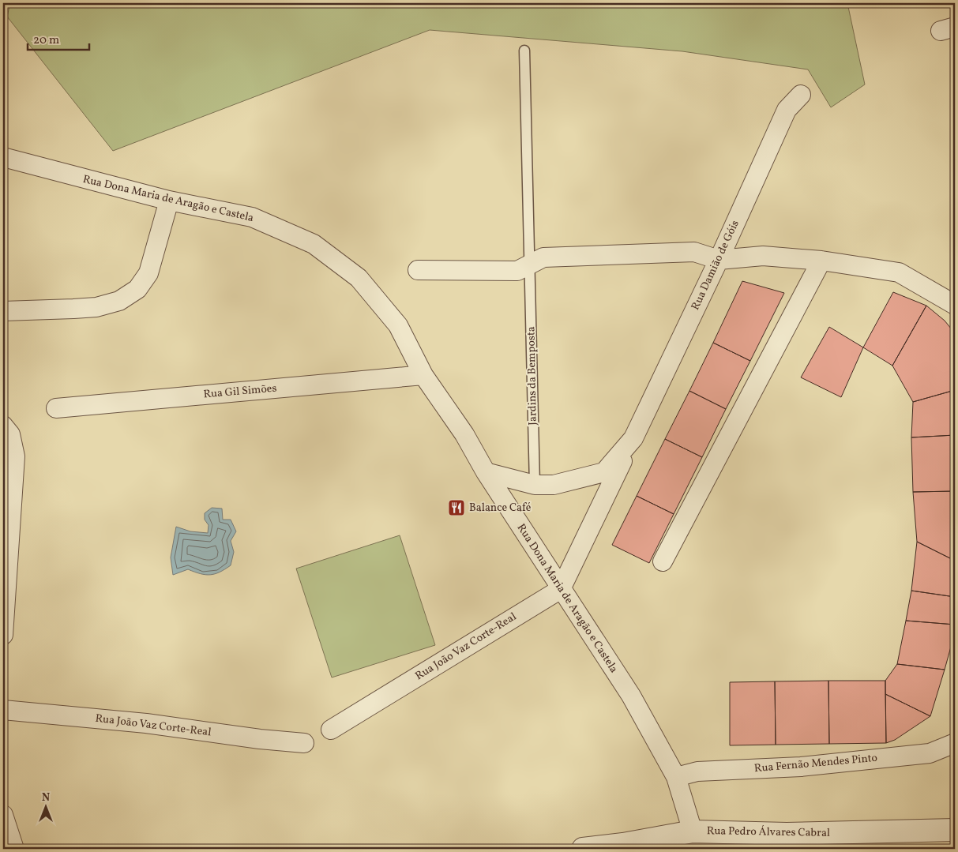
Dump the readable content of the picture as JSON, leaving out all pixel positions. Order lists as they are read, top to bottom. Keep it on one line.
{"streets":{"street":["Rua Dona Maria de Aragão e Castela","Rua Damião de Góis","Rua Gil Simões","Rua João Vaz Corte-Real","Rua Fernão Mendes Pinto","Rua Pedro Álvares Cabral"],"lane":["Jardins da Bemposta"]},"crossings":[["Rua Dona Maria de Aragão e Castela","Rua Damião de Góis"],["Rua Dona Maria de Aragão e Castela","Rua Gil Simões"],["Rua Dona Maria de Aragão e Castela","Rua João Vaz Corte-Real"],["Rua Dona Maria de Aragão e Castela","Rua Fernão Mendes Pinto"],["Rua Dona Maria de Aragão e Castela","Rua Pedro Álvares Cabral"],["Rua Damião de Góis","Jardins da Bemposta"],["Rua Damião de Góis","Rua João Vaz Corte-Real"]],"places":{"restaurant":["Balance Café"]},"scale_bar":"20 m","north":"top"}
